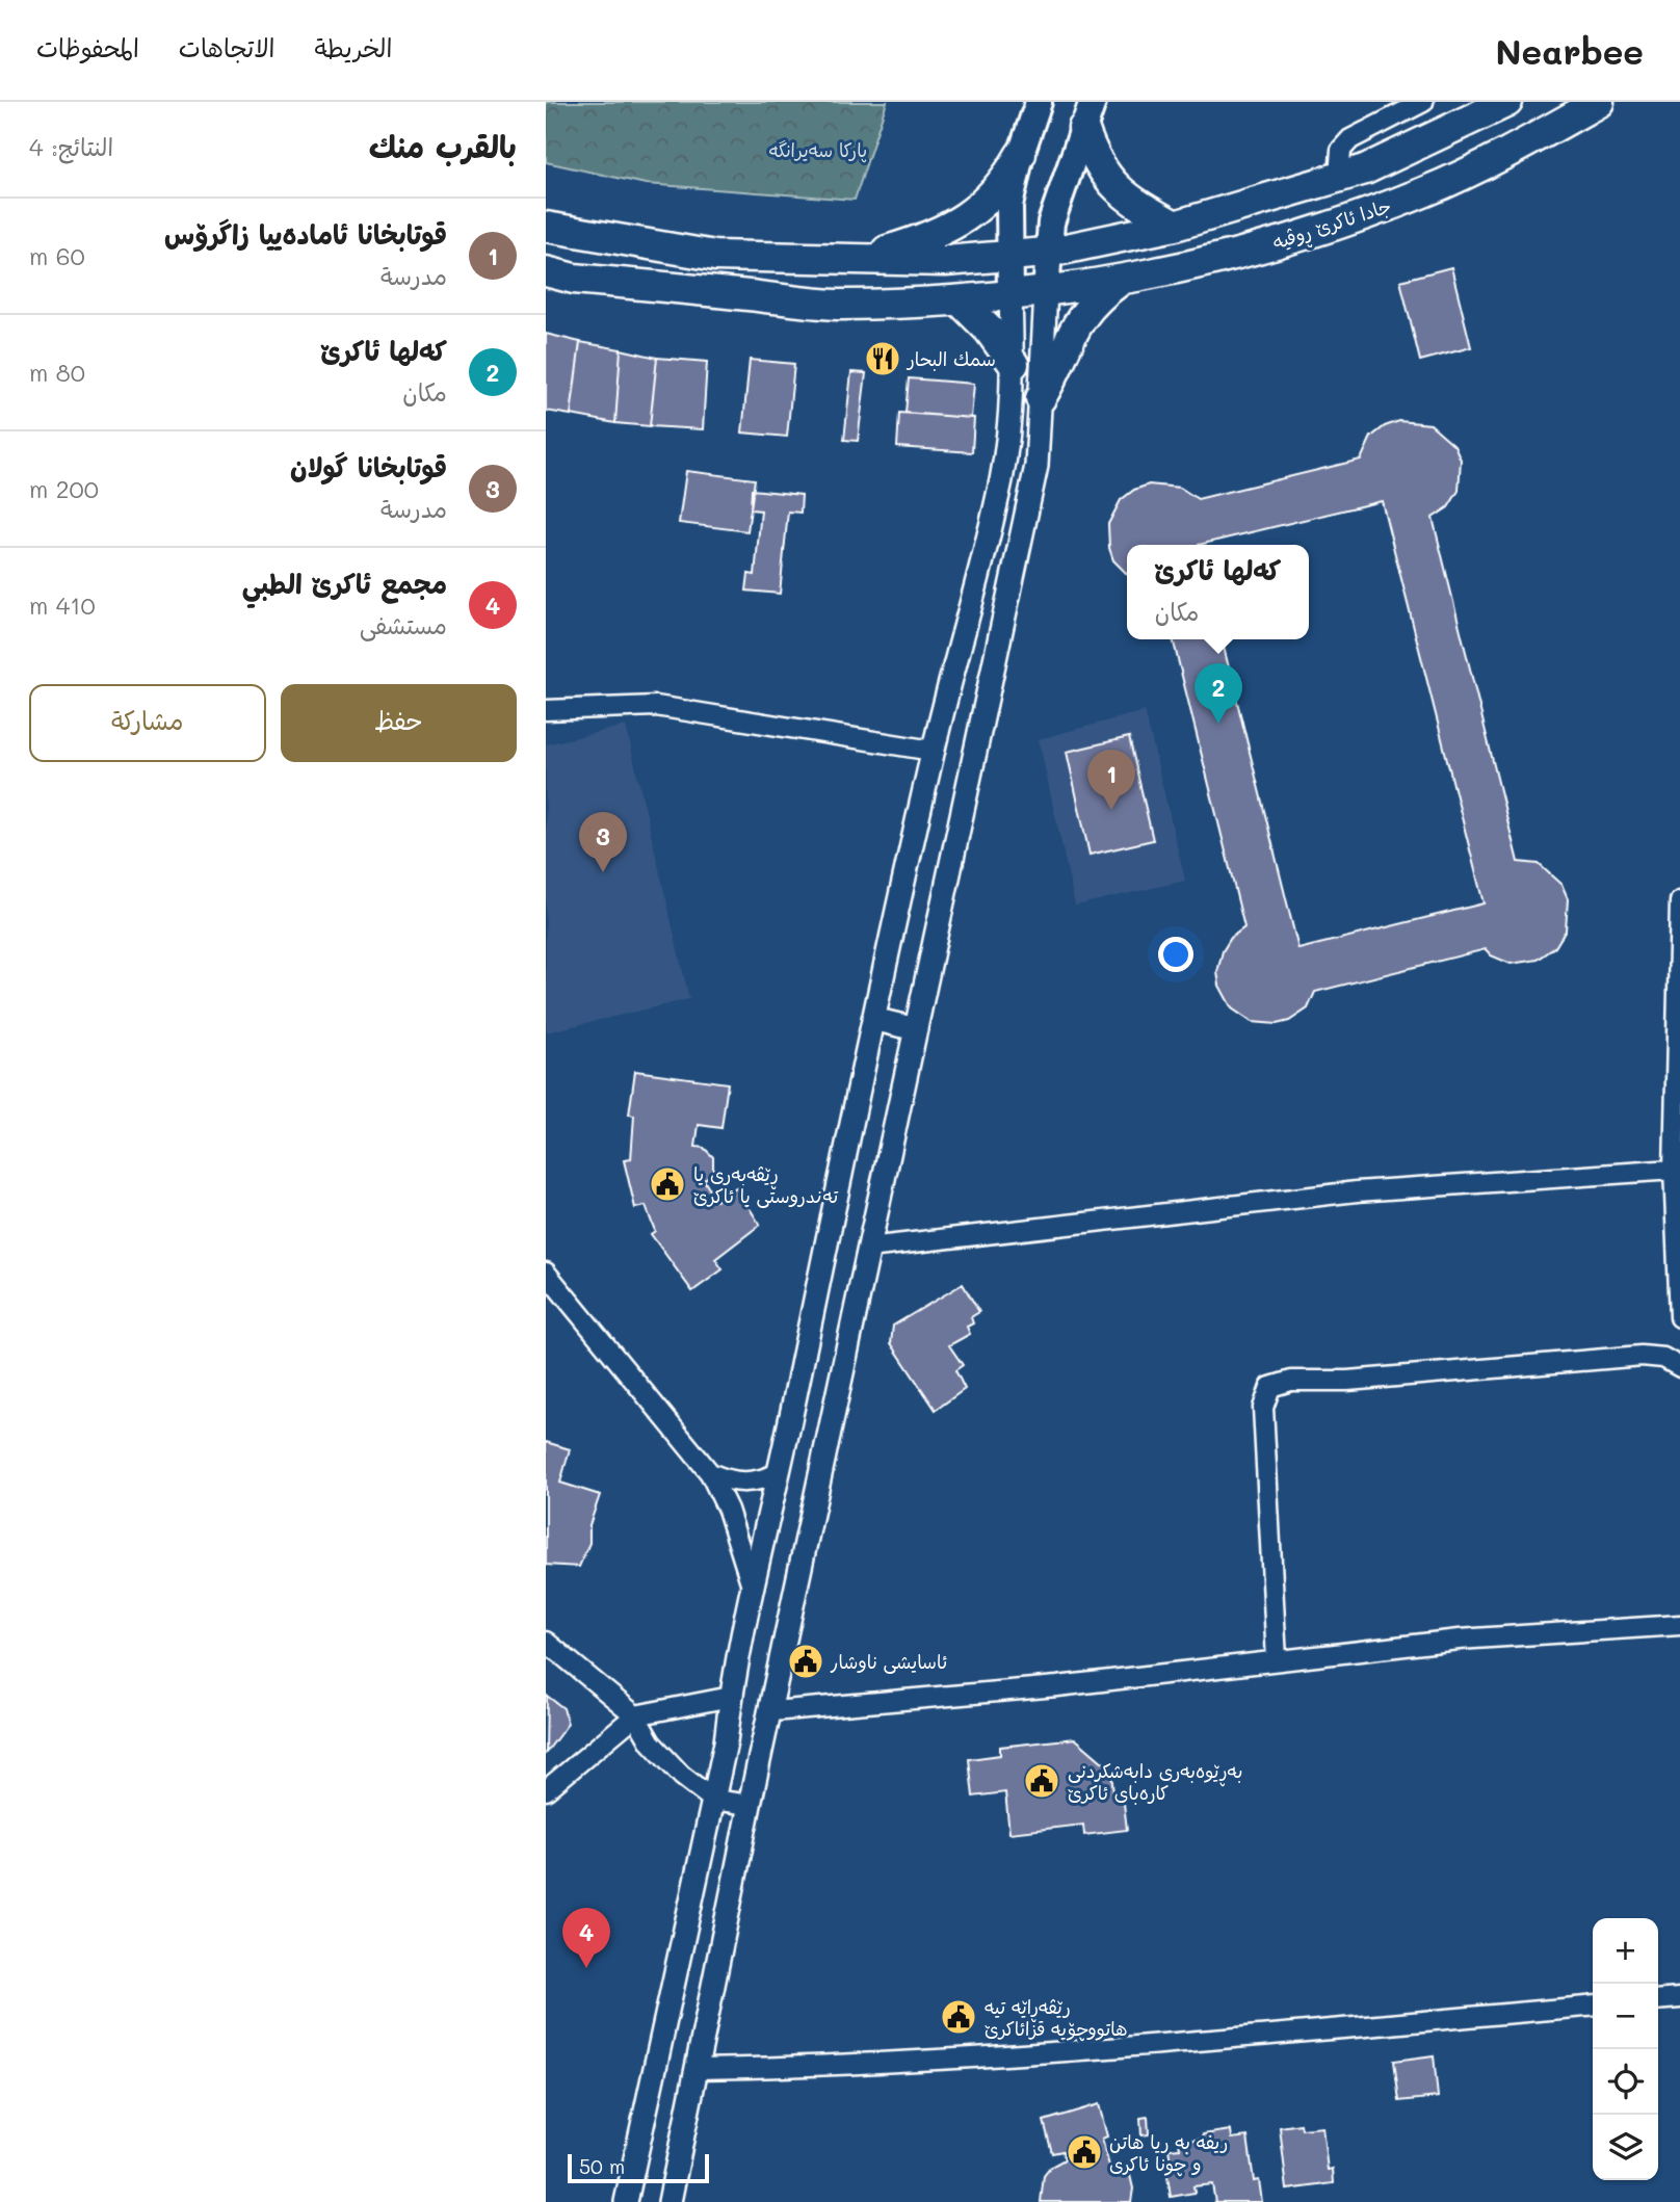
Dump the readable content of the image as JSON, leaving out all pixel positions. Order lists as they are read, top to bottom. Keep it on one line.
{"streets":{"highway":["جادا ئاکرێ ڕوڤیە"]},"parks":["پارکا سەیرانگه"],"places":{"restaurant":["سمك البحار"],"public building":["ڕێڤەبەری یا تەندروستی یا ئاکرێ","ئاسايشى ناوشار","بەڕێوەبەری دابەشکردنی کارەبای ئاکرێ","رێڤەڕاێە تیە هاتووچۆیە قزائاکرێ","ريفه به ريا هاتن و چونا ئاكرى"]},"scale_bar":"50 m","page":{"header":"Nearbee","nav":["الخريطة","الاتجاهات","المحفوظات"],"heading":["بالقرب منك","النتائج: 4"],"list":[{"mark":"1","name":"قوتابخانا ئامادەییا زاگرۆس","note":"مدرسة","value":"60 m"},{"mark":"2","name":"کەلها ئاکرێ","note":"مكان","value":"80 m"},{"mark":"3","name":"قوتابخانا گولان","note":"مدرسة","value":"200 m"},{"mark":"4","name":"مجمع ئاکرێ الطبي","note":"مستشفى","value":"410 m"}],"popup":["کەلها ئاکرێ","مكان"],"buttons":["حفظ","مشاركة"],"pins":["2","1","3","4"],"map_buttons":["+","−"],"scale":"50 m"}}
